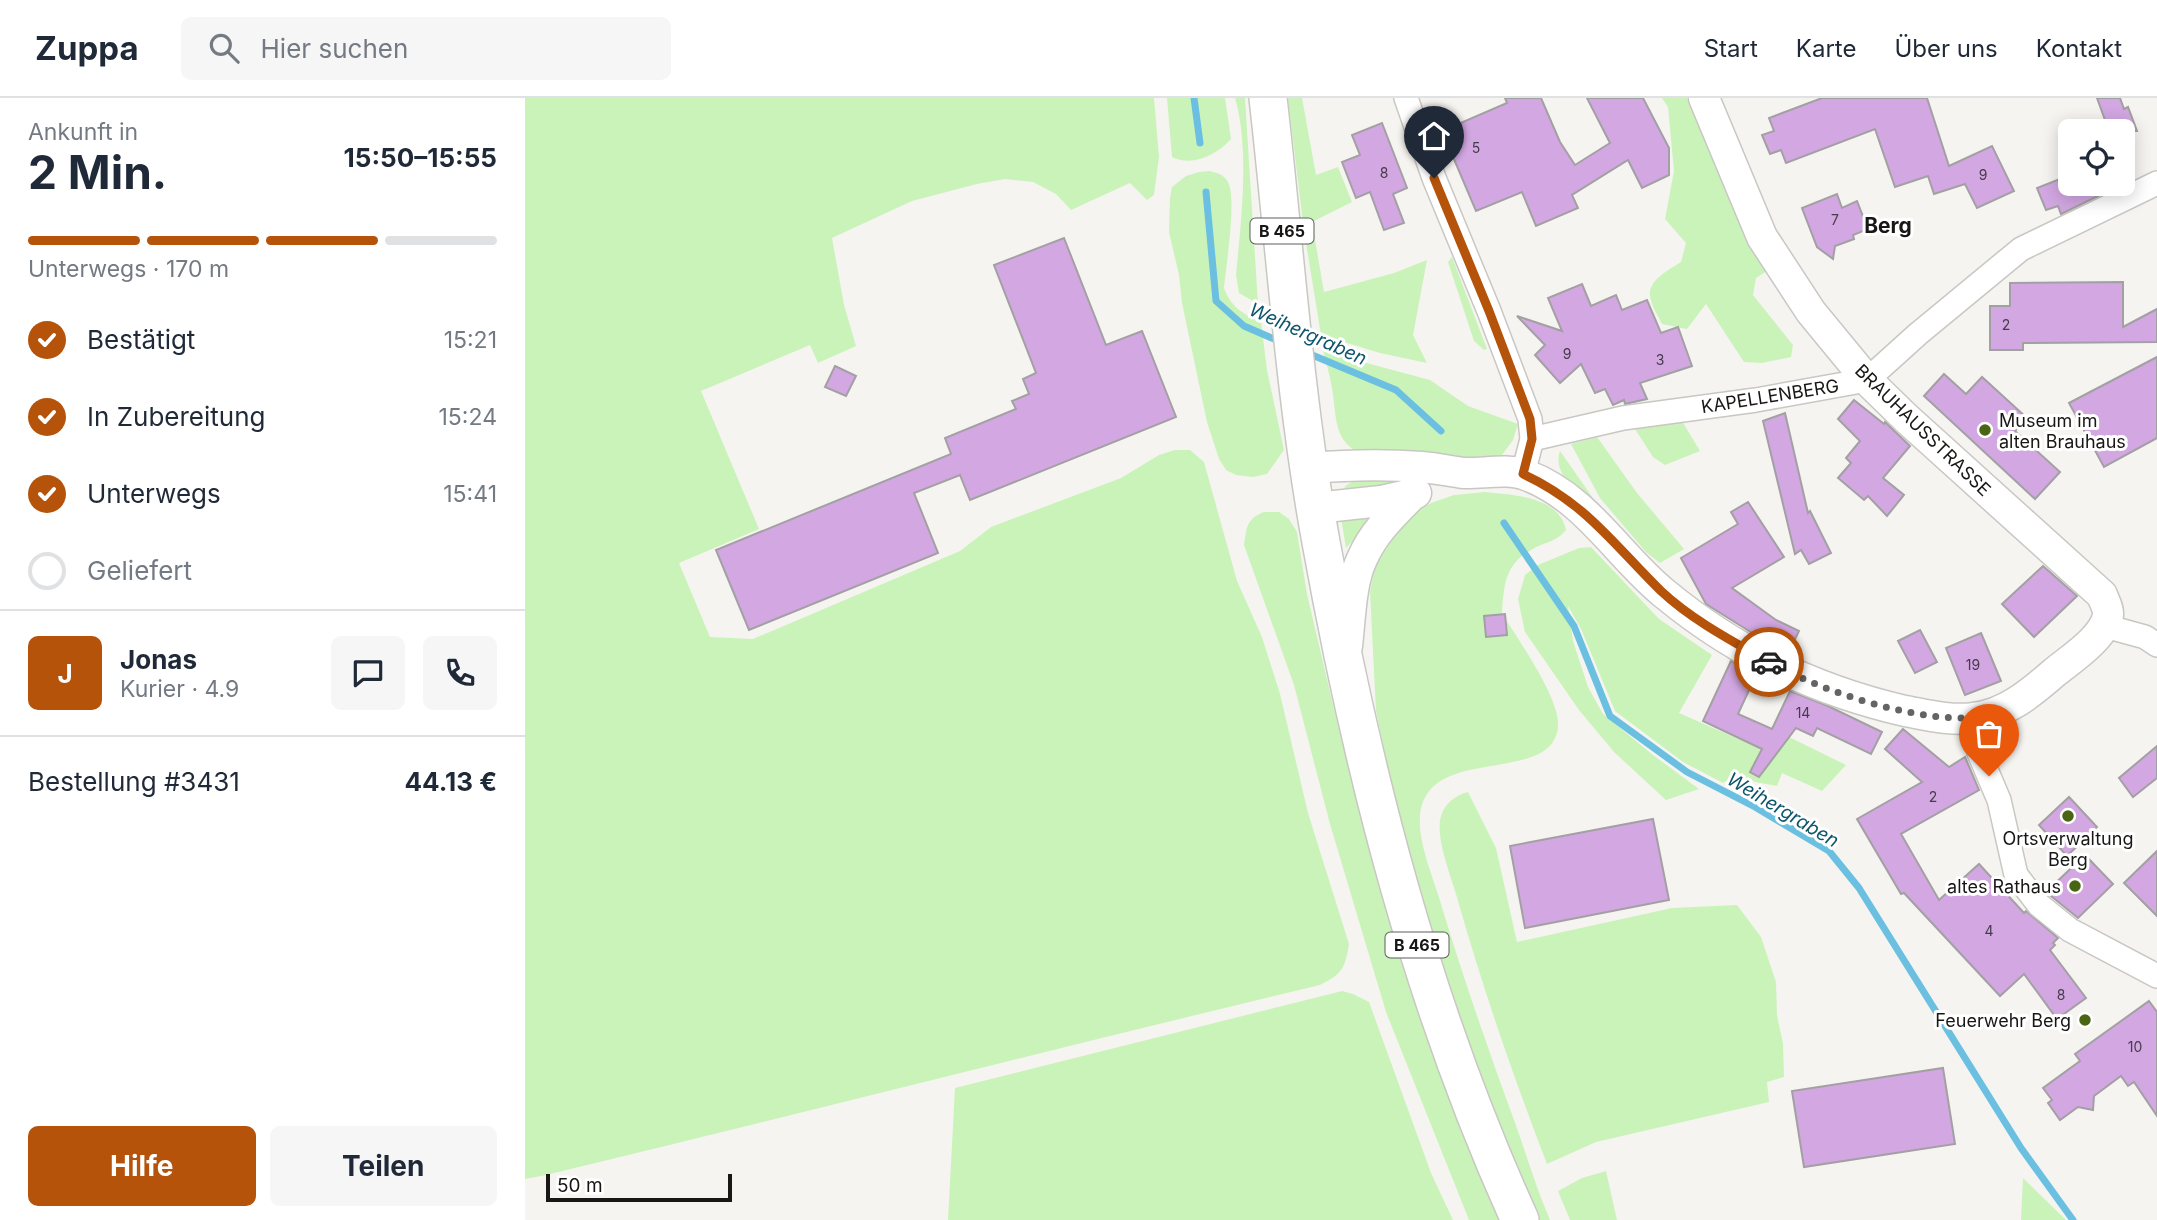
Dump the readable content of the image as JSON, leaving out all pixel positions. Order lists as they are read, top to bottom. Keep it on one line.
{"streets":{"main road":["B 465"],"street":["KAPELLENBERG","BRAUHAUSSTRASSE"]},"crossings":[["KAPELLENBERG","BRAUHAUSSTRASSE"]],"districts":["Berg"],"water":["Weihergraben"],"places":["Museum im alten Brauhaus","Ortsverwaltung Berg","altes Rathaus","Feuerwehr Berg"],"house_numbers":["5","8","9","7","2","9","3","19","14","2","4","8","10"],"scale_bar":"50 m","page":{"header":"Zuppa","search":"Hier suchen","nav":["Start","Karte","Über uns","Kontakt"],"heading":["2 Min.","Ankunft in","15:50–15:55"],"panel":["Jonas","Kurier · 4.9","Bestellung #3431","44.13 €"],"bar":"Unterwegs · 170 m","list":[["Bestätigt","15:21"],["In Zubereitung","15:24"],["Unterwegs","15:41"],"Geliefert"],"round":"J","buttons":["Hilfe","Teilen"],"scale":"50 m"}}
